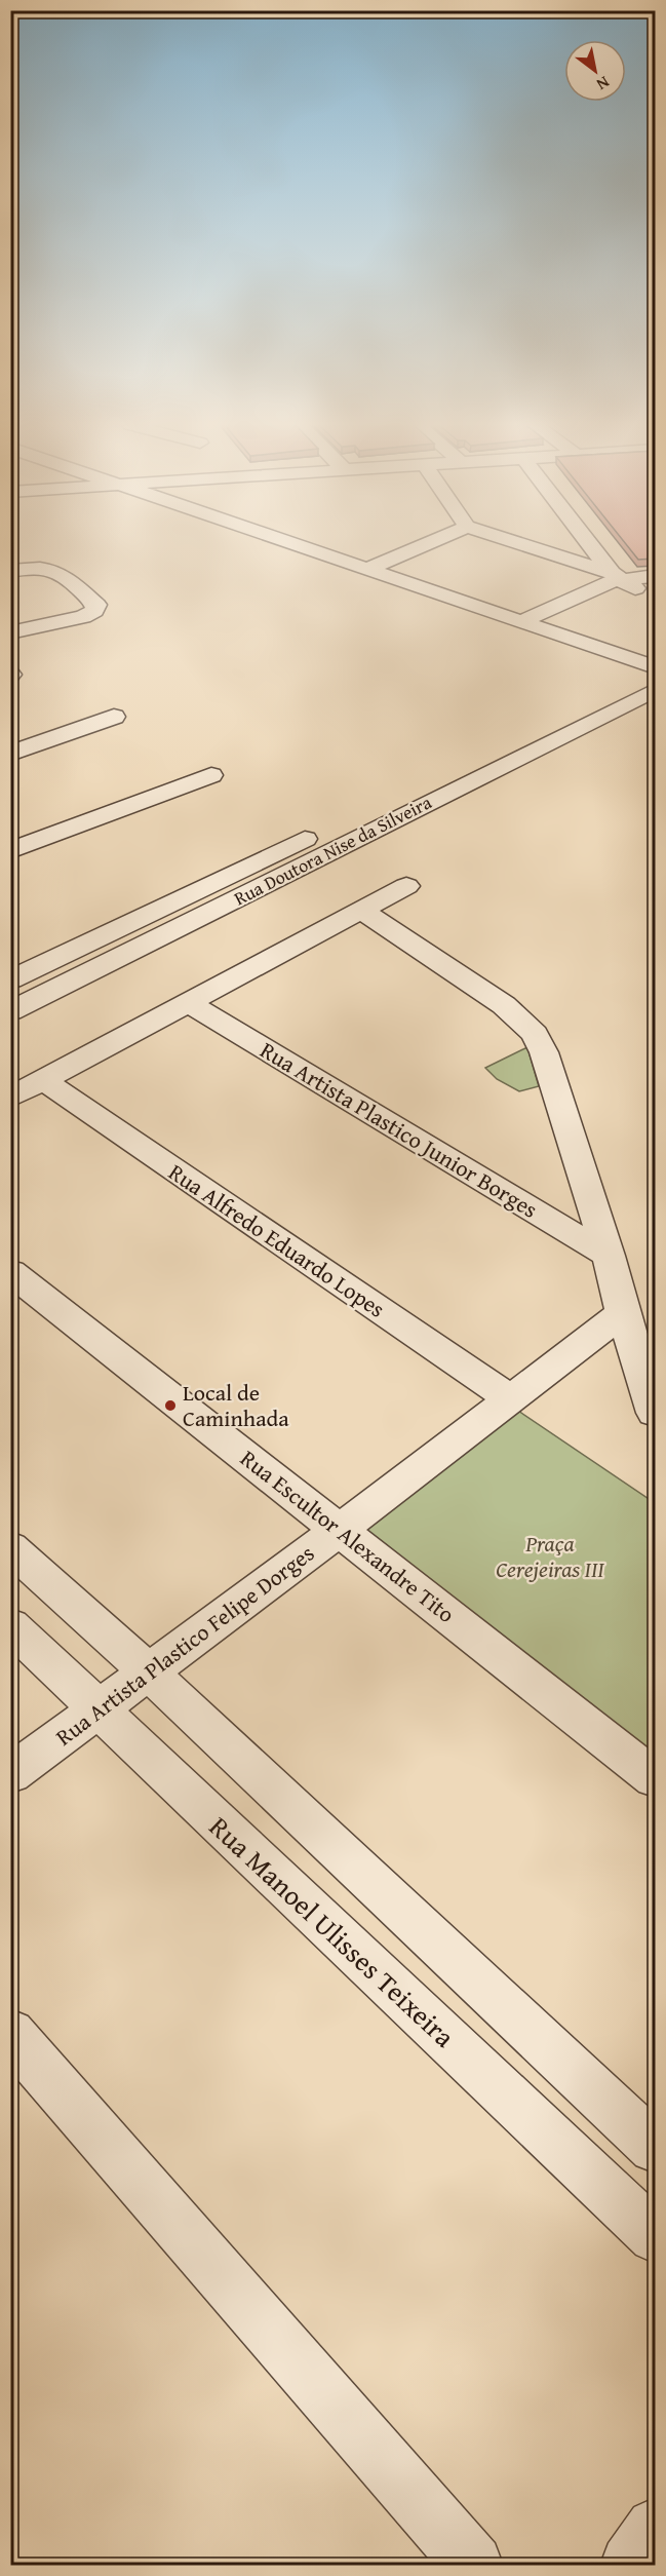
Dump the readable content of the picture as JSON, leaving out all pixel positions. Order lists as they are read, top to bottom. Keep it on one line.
{"streets":{"street":["Rua Doutora Nise da Silveira","Rua Artista Plastico Junior Borges","Rua Alfredo Eduardo Lopes","Rua Escultor Alexandre Tito","Rua Artista Plastico Felipe Dorges","Rua Manoel Ulisses Teixeira"]},"crossings":[["Rua Alfredo Eduardo Lopes","Rua Artista Plastico Felipe Dorges"],["Rua Escultor Alexandre Tito","Rua Artista Plastico Felipe Dorges"],["Rua Artista Plastico Felipe Dorges","Rua Manoel Ulisses Teixeira"]],"parks":["Praça Cerejeiras III"],"places":["Local de Caminhada"],"north":"bottom right"}
